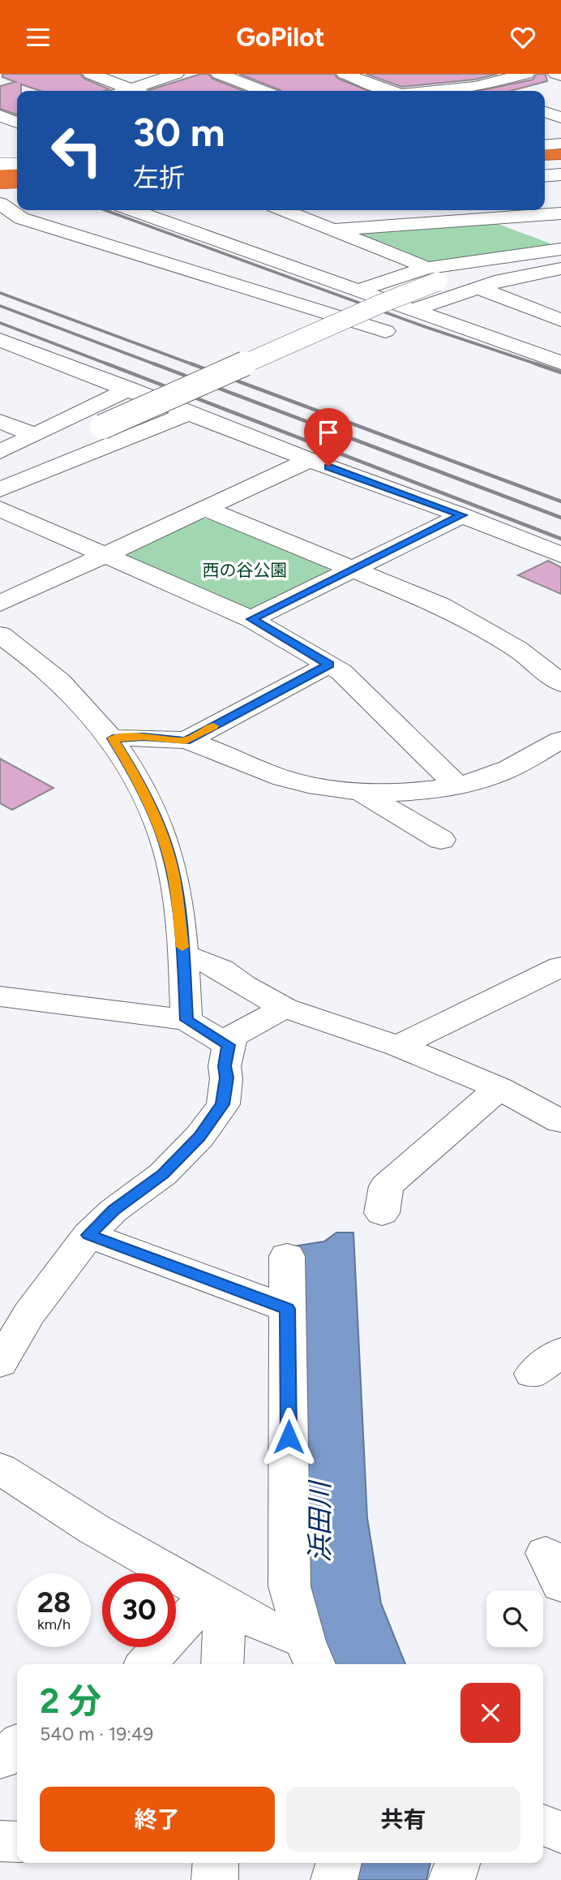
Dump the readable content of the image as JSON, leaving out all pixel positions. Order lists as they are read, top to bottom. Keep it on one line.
{"water":["浜田川"],"parks":["西の谷公園"],"page":{"header":"GoPilot","turn":["30 m","左折"],"speed":"28 km/h","limit":"30","heading":["2 分","540 m · 19:49"],"buttons":["終了","共有"]}}
